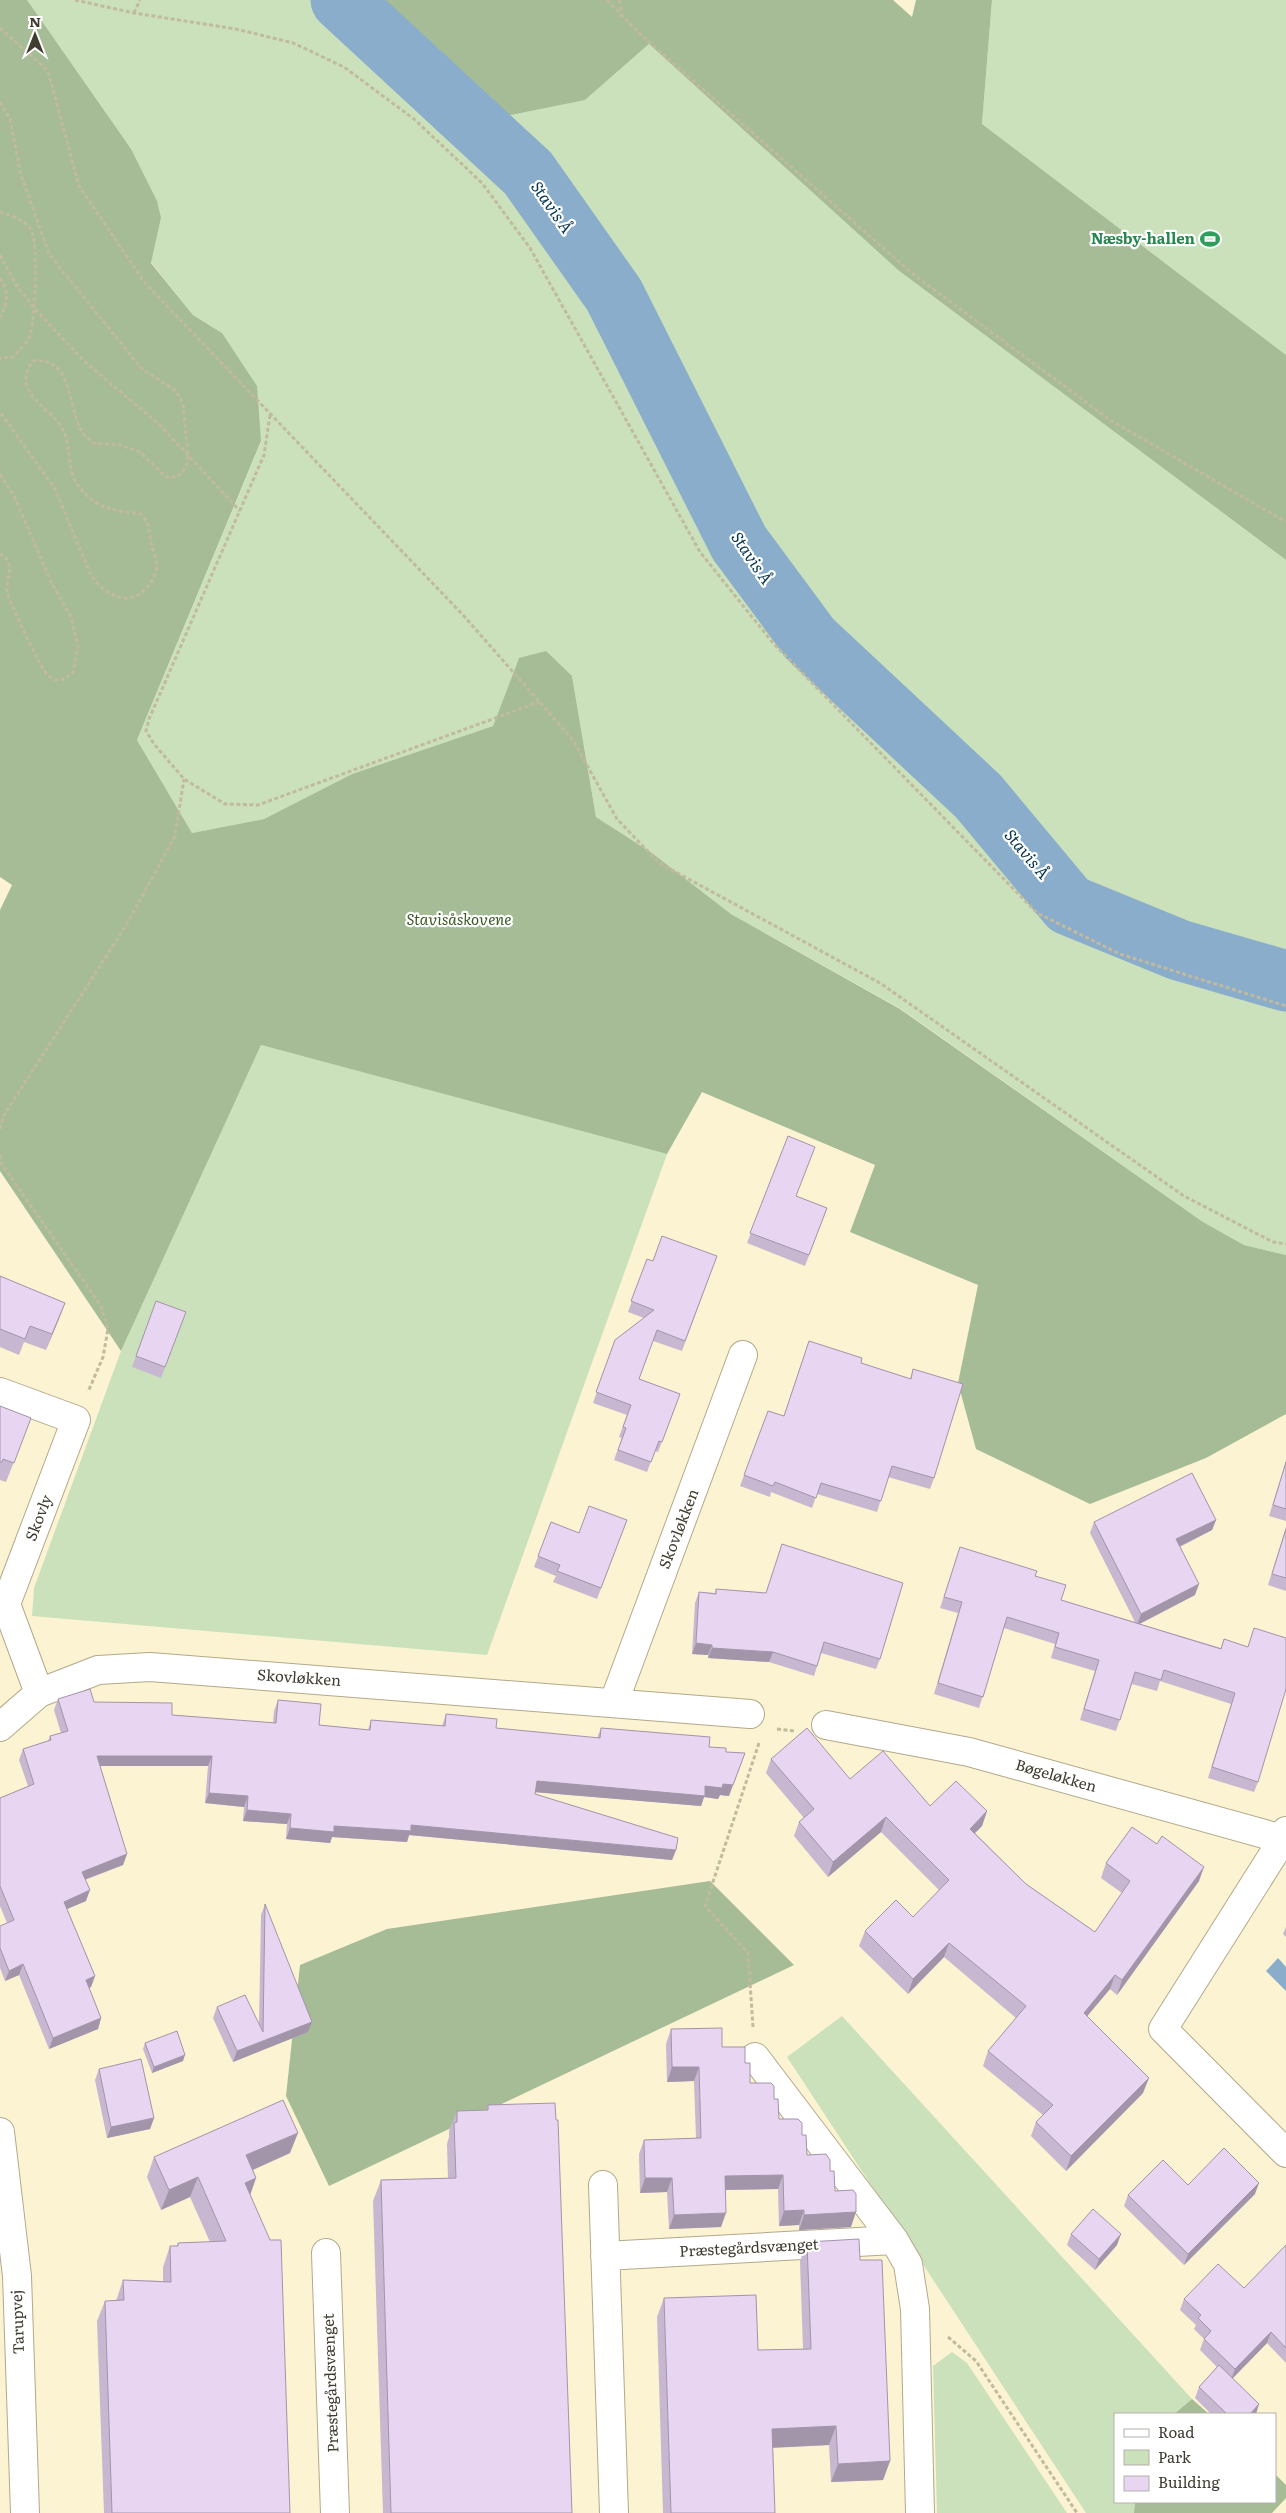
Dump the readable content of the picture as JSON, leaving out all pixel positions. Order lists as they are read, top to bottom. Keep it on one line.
{"streets":{"street":["Skovly","Skovløkken","Bøgeløkken","Præstegårdsvænget","Tarupvej"]},"crossings":[["Skovly","Skovløkken"]],"water":["Stavis Å"],"parks":["Stavisåskovene"],"places":{"sports":["Næsby-hallen"]},"legend":["Road","Park","Building"],"north":"top"}
